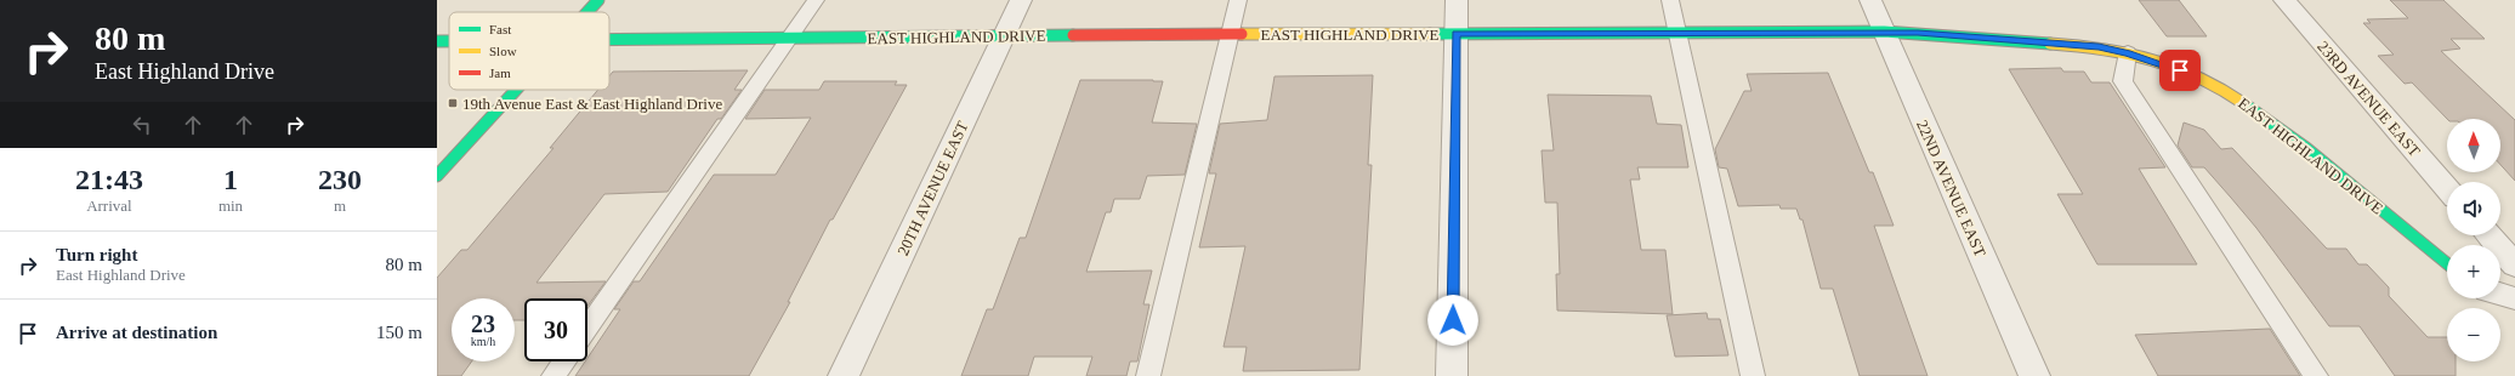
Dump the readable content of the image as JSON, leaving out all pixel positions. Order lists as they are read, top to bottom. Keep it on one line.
{"streets":{"street":["EAST HIGHLAND DRIVE","23RD AVENUE EAST","20TH AVENUE EAST","22ND AVENUE EAST"]},"crossings":[["EAST HIGHLAND DRIVE","20TH AVENUE EAST"],["EAST HIGHLAND DRIVE","22ND AVENUE EAST"]],"places":{"transit":["19th Avenue East & East Highland Drive"]},"legend":["Fast","Slow","Jam"],"north":"top","page":{"turn":["80 m","East Highland Drive"],"map_buttons":["+","−"],"eta":["21:43","Arrival","1","min","230","m"],"list":[{"name":"Turn right","note":"East Highland Drive","value":"80 m"},{"name":"Arrive at destination","value":"150 m"}],"speed":"23 km/h","limit":"30"}}
